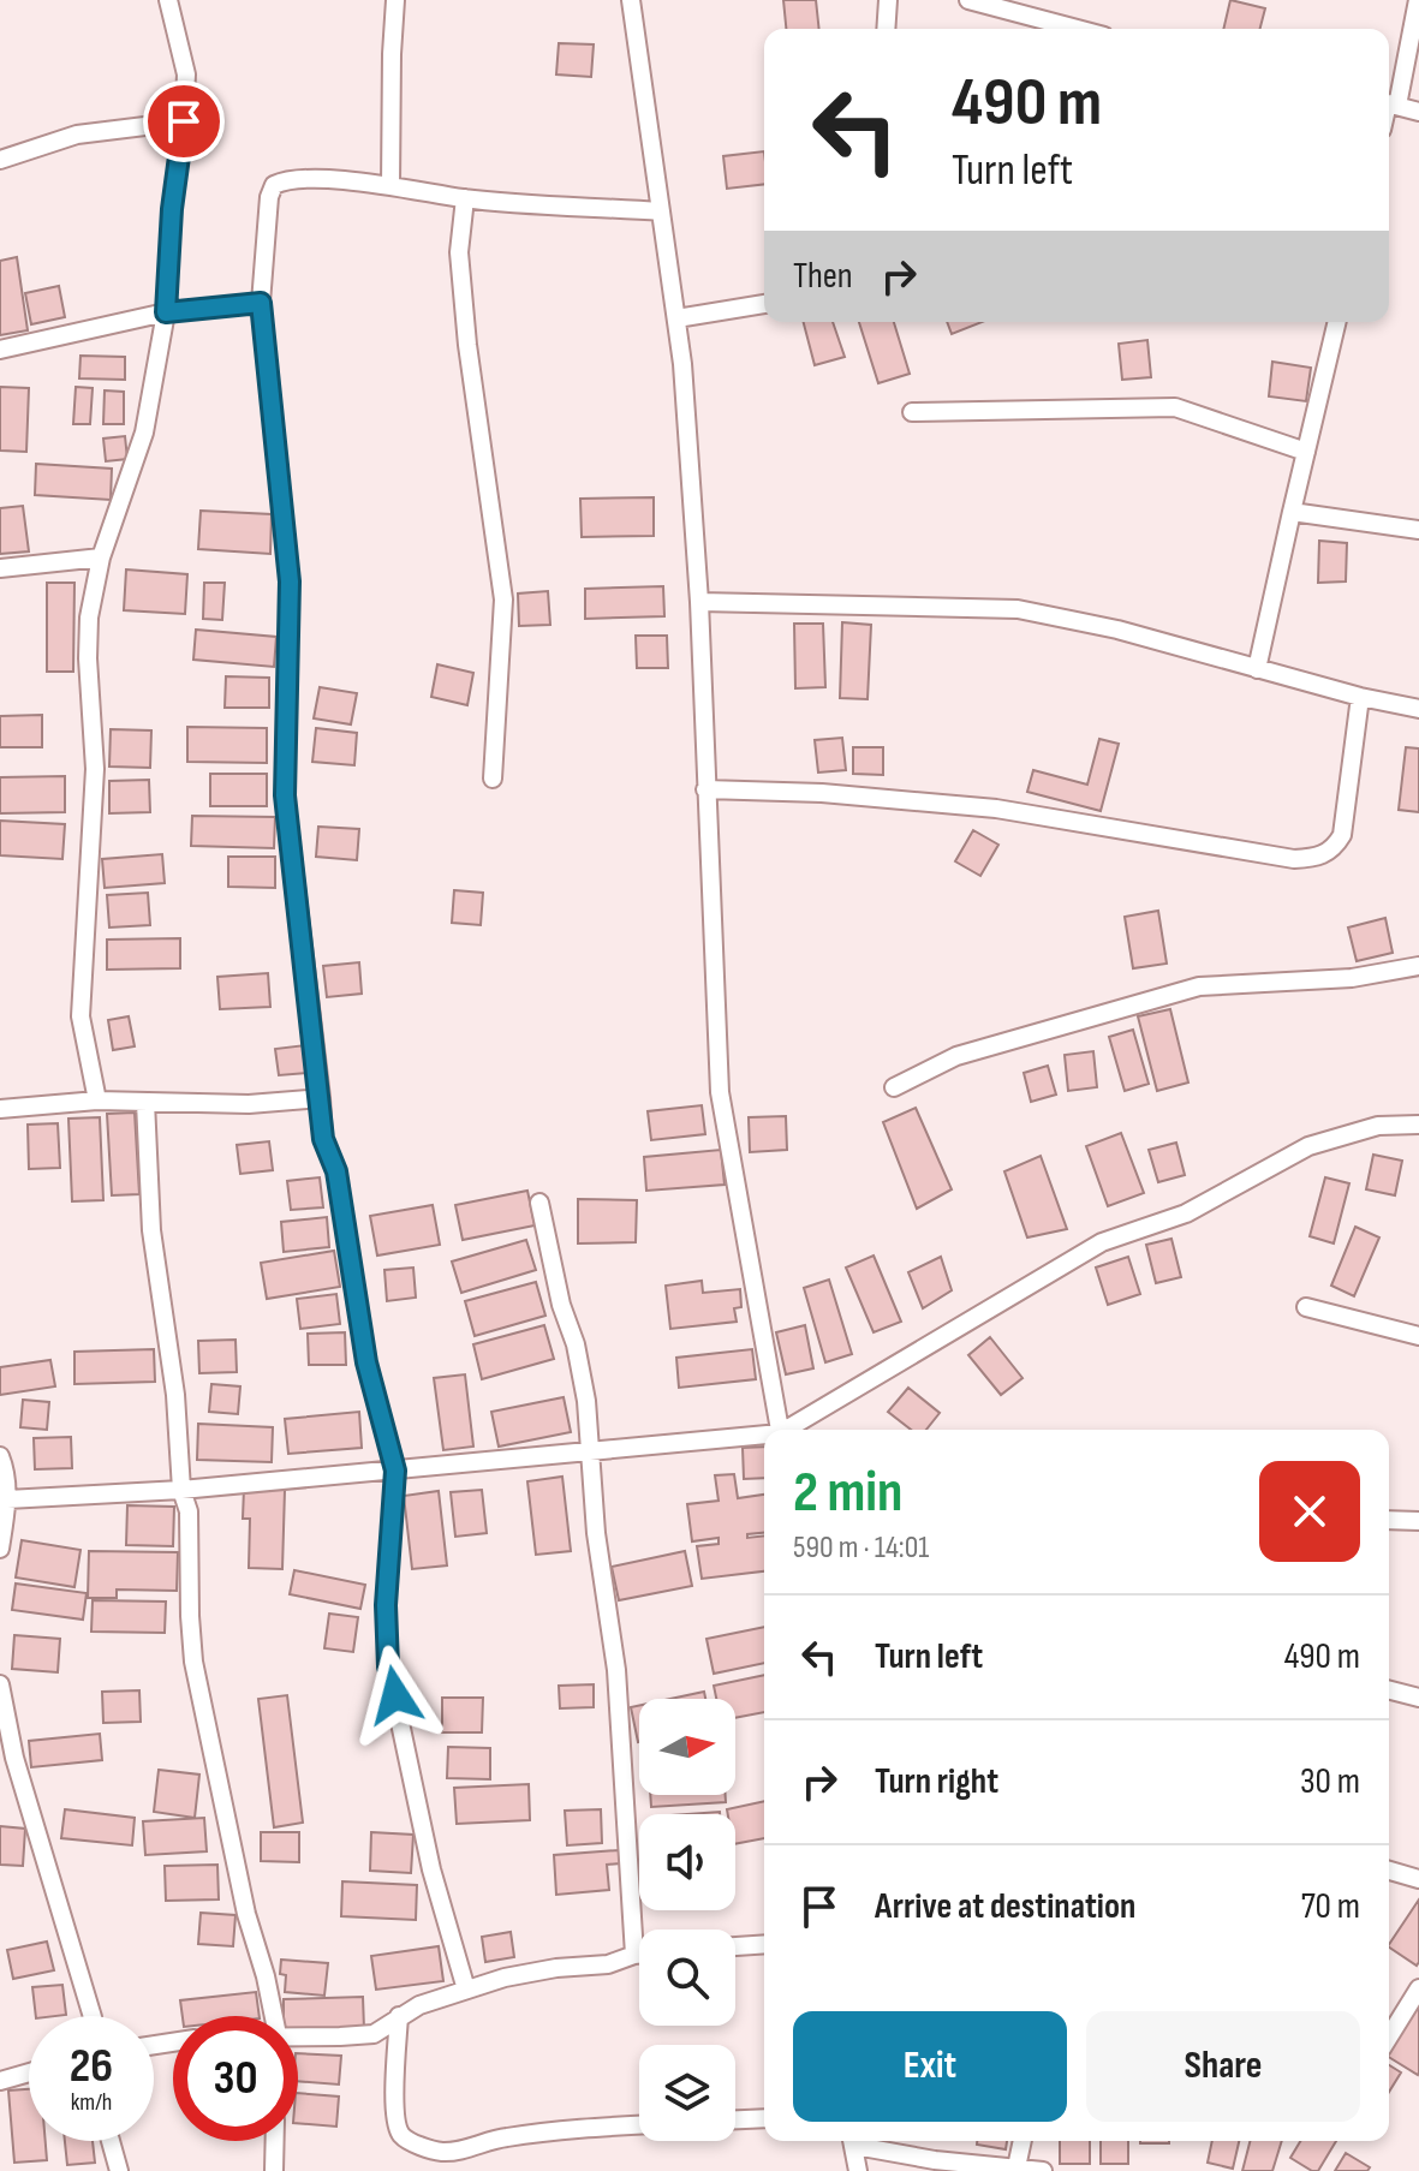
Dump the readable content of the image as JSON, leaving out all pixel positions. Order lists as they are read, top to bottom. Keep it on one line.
{"north":"right","page":{"turn":["490 m","Turn left"],"then":"Then","heading":["2 min","590 m · 14:01"],"list":[{"name":"Turn left","value":"490 m"},{"name":"Turn right","value":"30 m"},{"name":"Arrive at destination","value":"70 m"}],"buttons":["Exit","Share"],"speed":"26 km/h","limit":"30"}}
